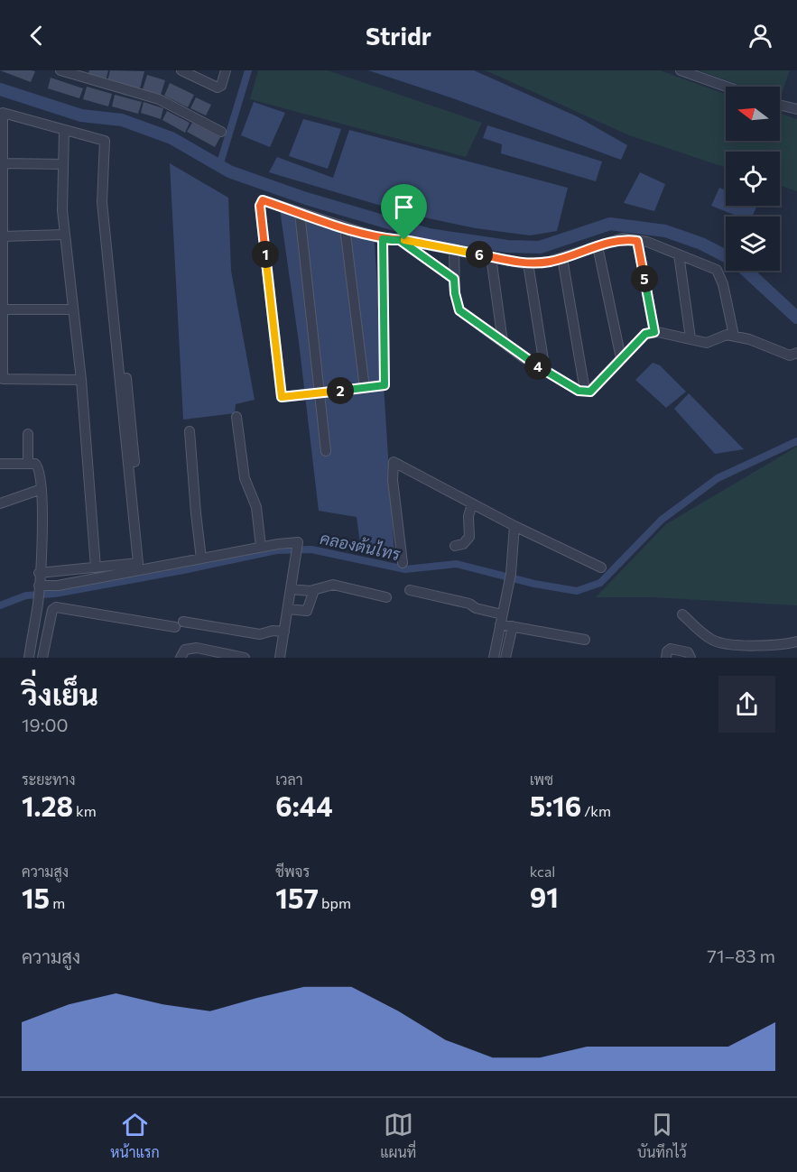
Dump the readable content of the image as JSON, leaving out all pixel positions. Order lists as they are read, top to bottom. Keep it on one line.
{"water":["คลองต้นไทร"],"north":"left","page":{"header":"Stridr","pins":["1","6","5","4","2"],"heading":["วิ่งเย็น","19:00"],"stats":[["ระยะทาง","1.28 km"],["เวลา","6:44"],["เพซ","5:16 /km"],["ความสูง","15 m"],["ชีพจร","157 bpm"],["kcal","91"]],"chart":["ความสูง","71–83 m"],"tabs":["หน้าแรก","แผนที่","บันทึกไว้"]}}
